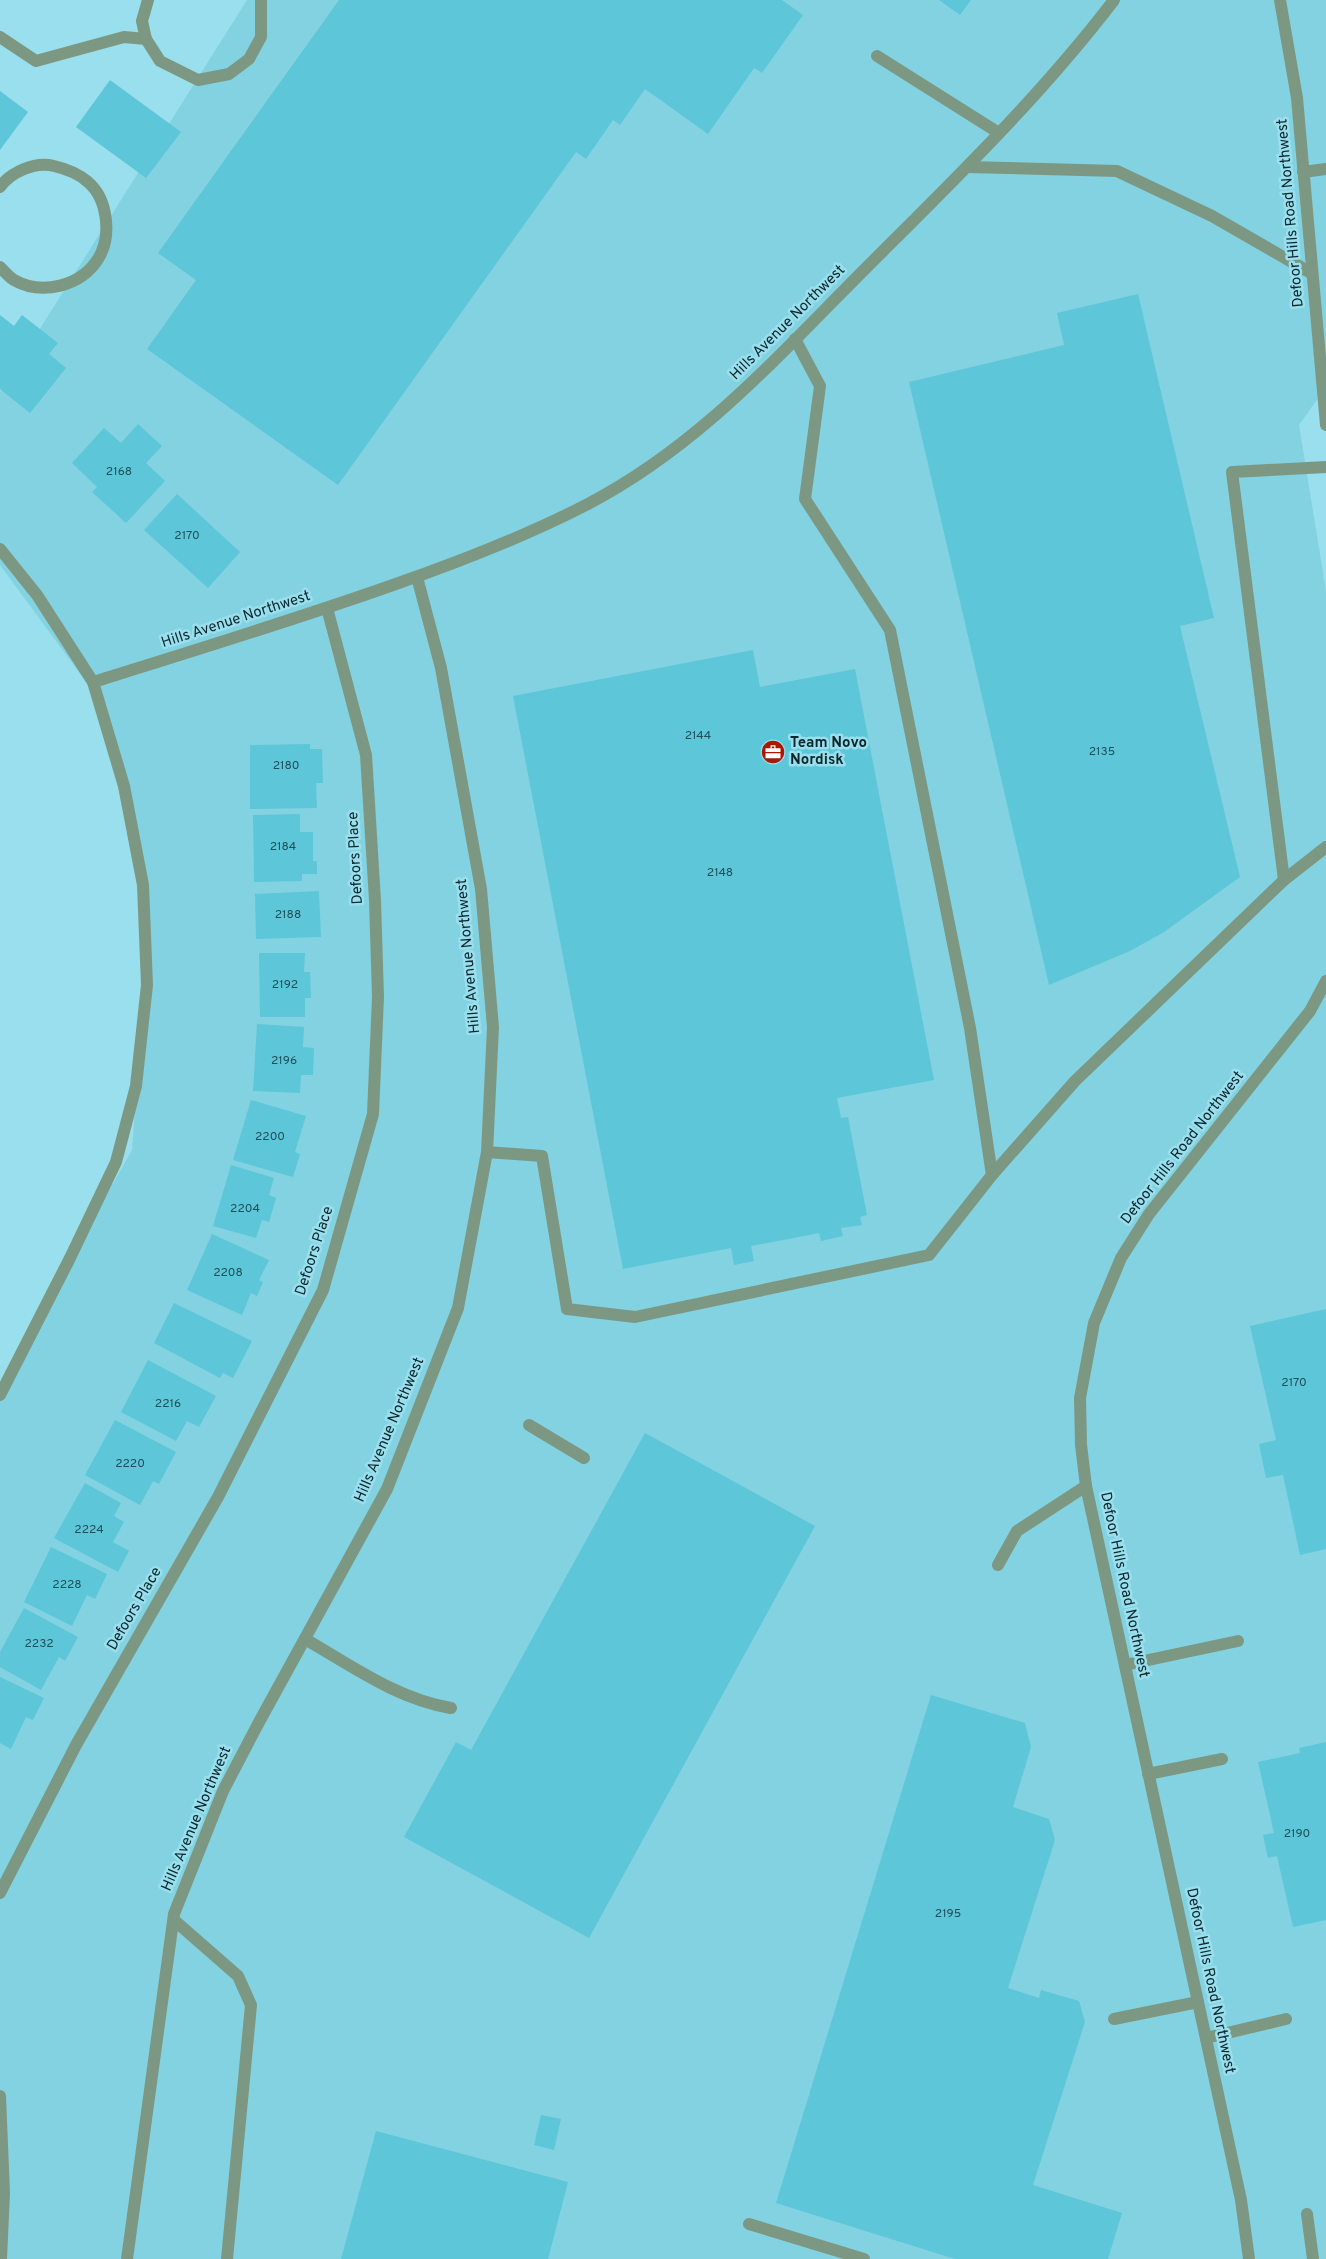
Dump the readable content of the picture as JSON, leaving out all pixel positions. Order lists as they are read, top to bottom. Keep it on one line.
{"streets":{"street":["Defoor Hills Road Northwest","Hills Avenue Northwest","Defoors Place"]},"crossings":[["Hills Avenue Northwest","Defoors Place"]],"places":{"office":["Team Novo Nordisk"]},"house_numbers":["2168","2170","2144","2135","2180","2184","2148","2188","2192","2196","2200","2204","2208","2170","2216","2220","2224","2228","2232","2190","2195"]}
